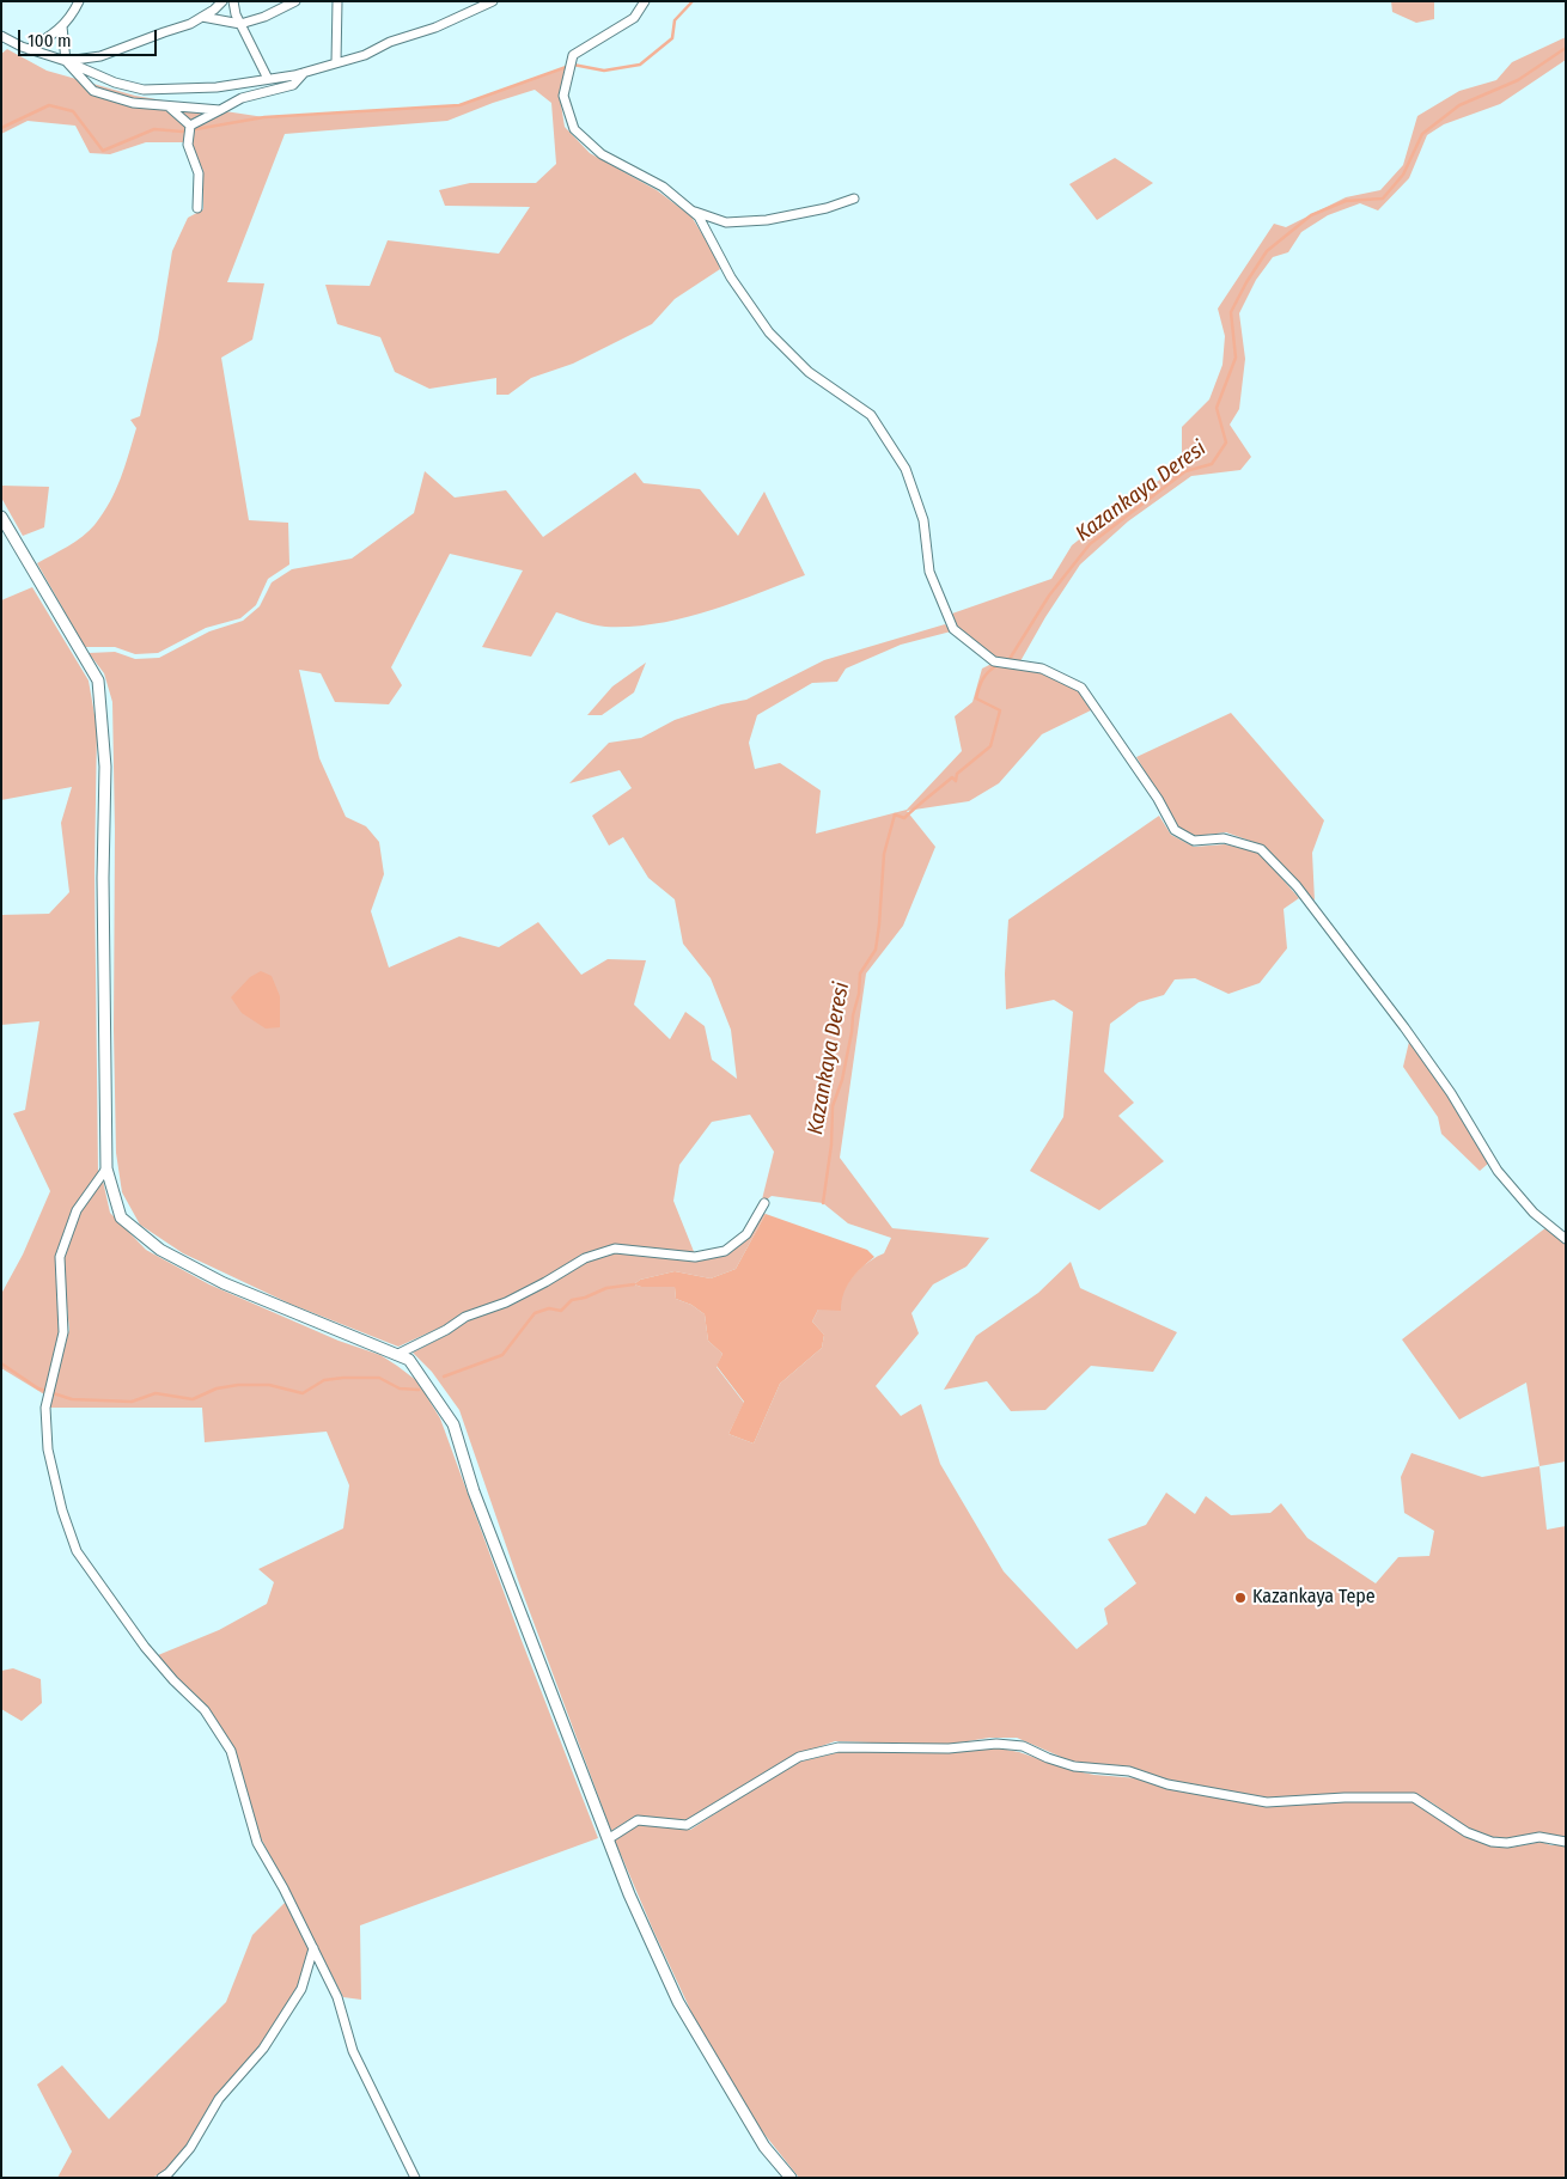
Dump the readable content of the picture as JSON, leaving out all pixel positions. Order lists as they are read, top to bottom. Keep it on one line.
{"water":["Kazankaya Deresi"],"places":["Kazankaya Tepe"],"scale_bar":"100 m"}
